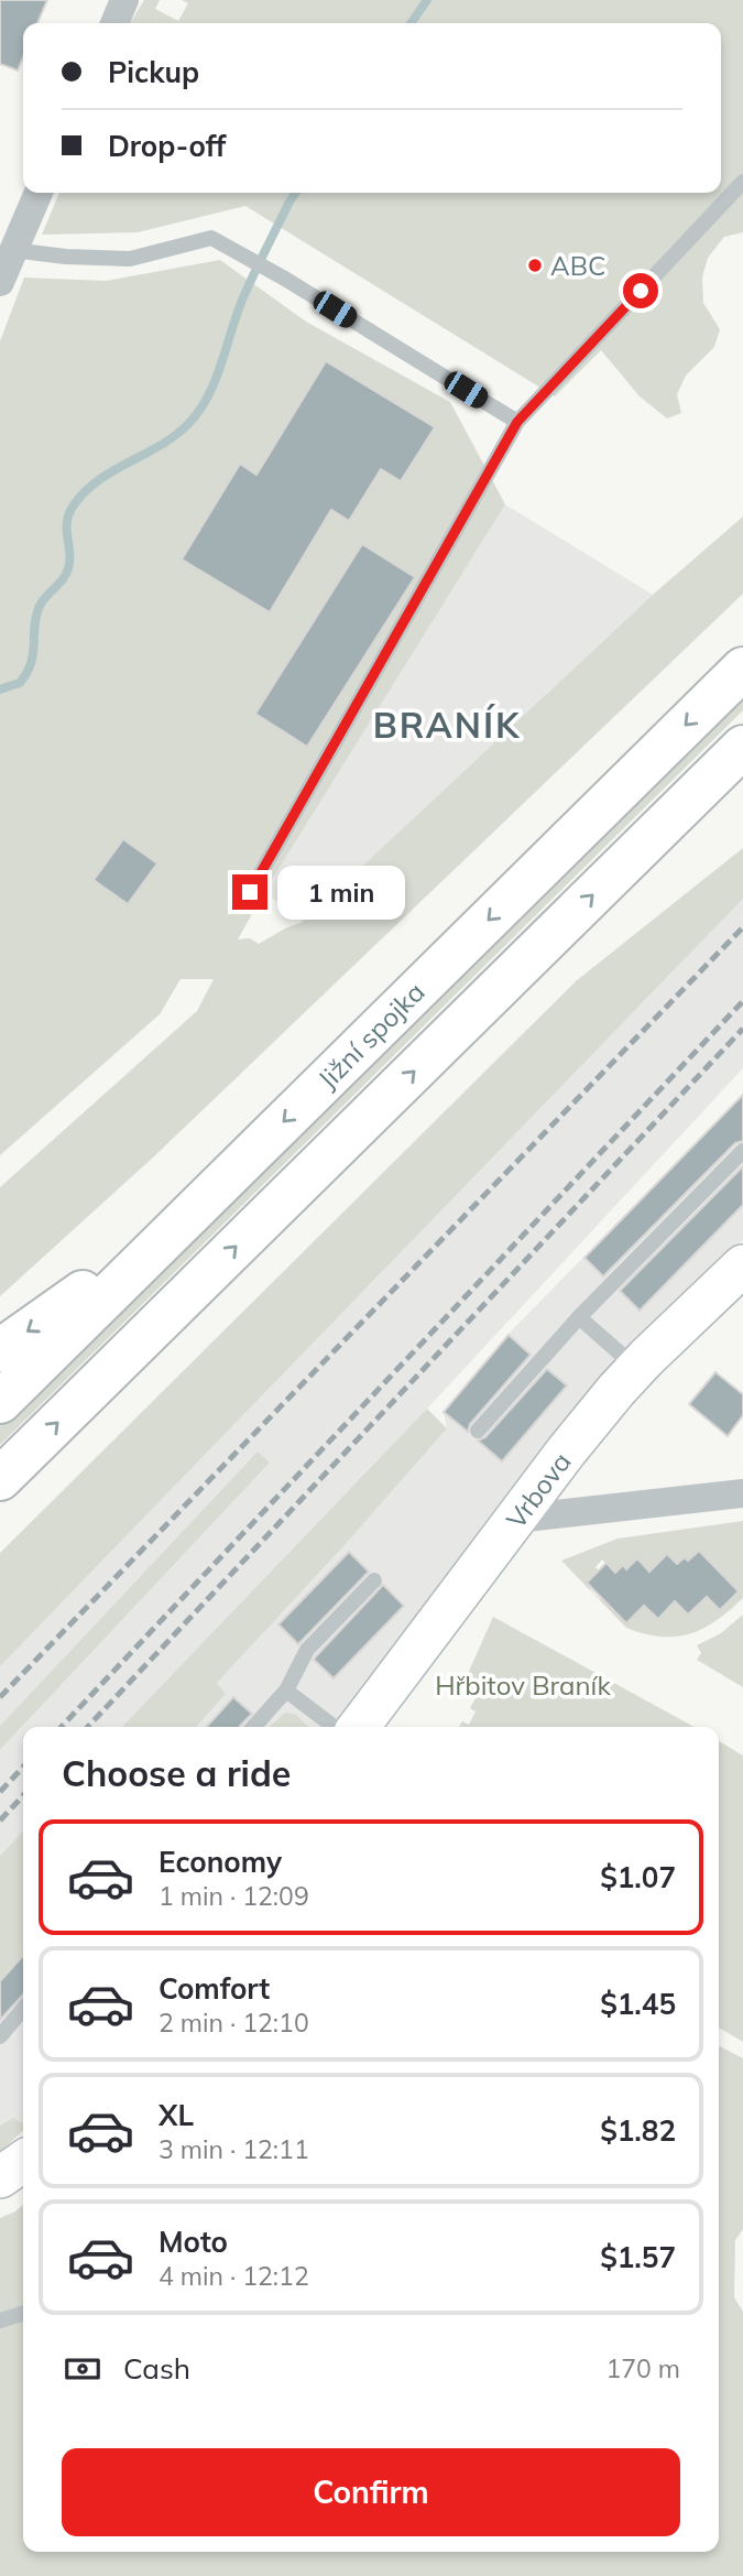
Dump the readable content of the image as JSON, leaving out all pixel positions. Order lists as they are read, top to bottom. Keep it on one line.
{"streets":{"highway":["Jižní spojka"],"main road":["Vrbova"]},"districts":["BRANÍK"],"parks":["Hřbitov Braník"],"places":["ABC"],"page":{"banner":["Pickup","Drop-off"],"bubble":"1 min","heading":"Choose a ride","list":[{"name":"Economy","note":"1 min · 12:09","value":"$1.07"},{"name":"Comfort","note":"2 min · 12:10","value":"$1.45"},{"name":"XL","note":"3 min · 12:11","value":"$1.82"},{"name":"Moto","note":"4 min · 12:12","value":"$1.57"}],"pay":["Cash","170 m"],"buttons":"Confirm"}}
